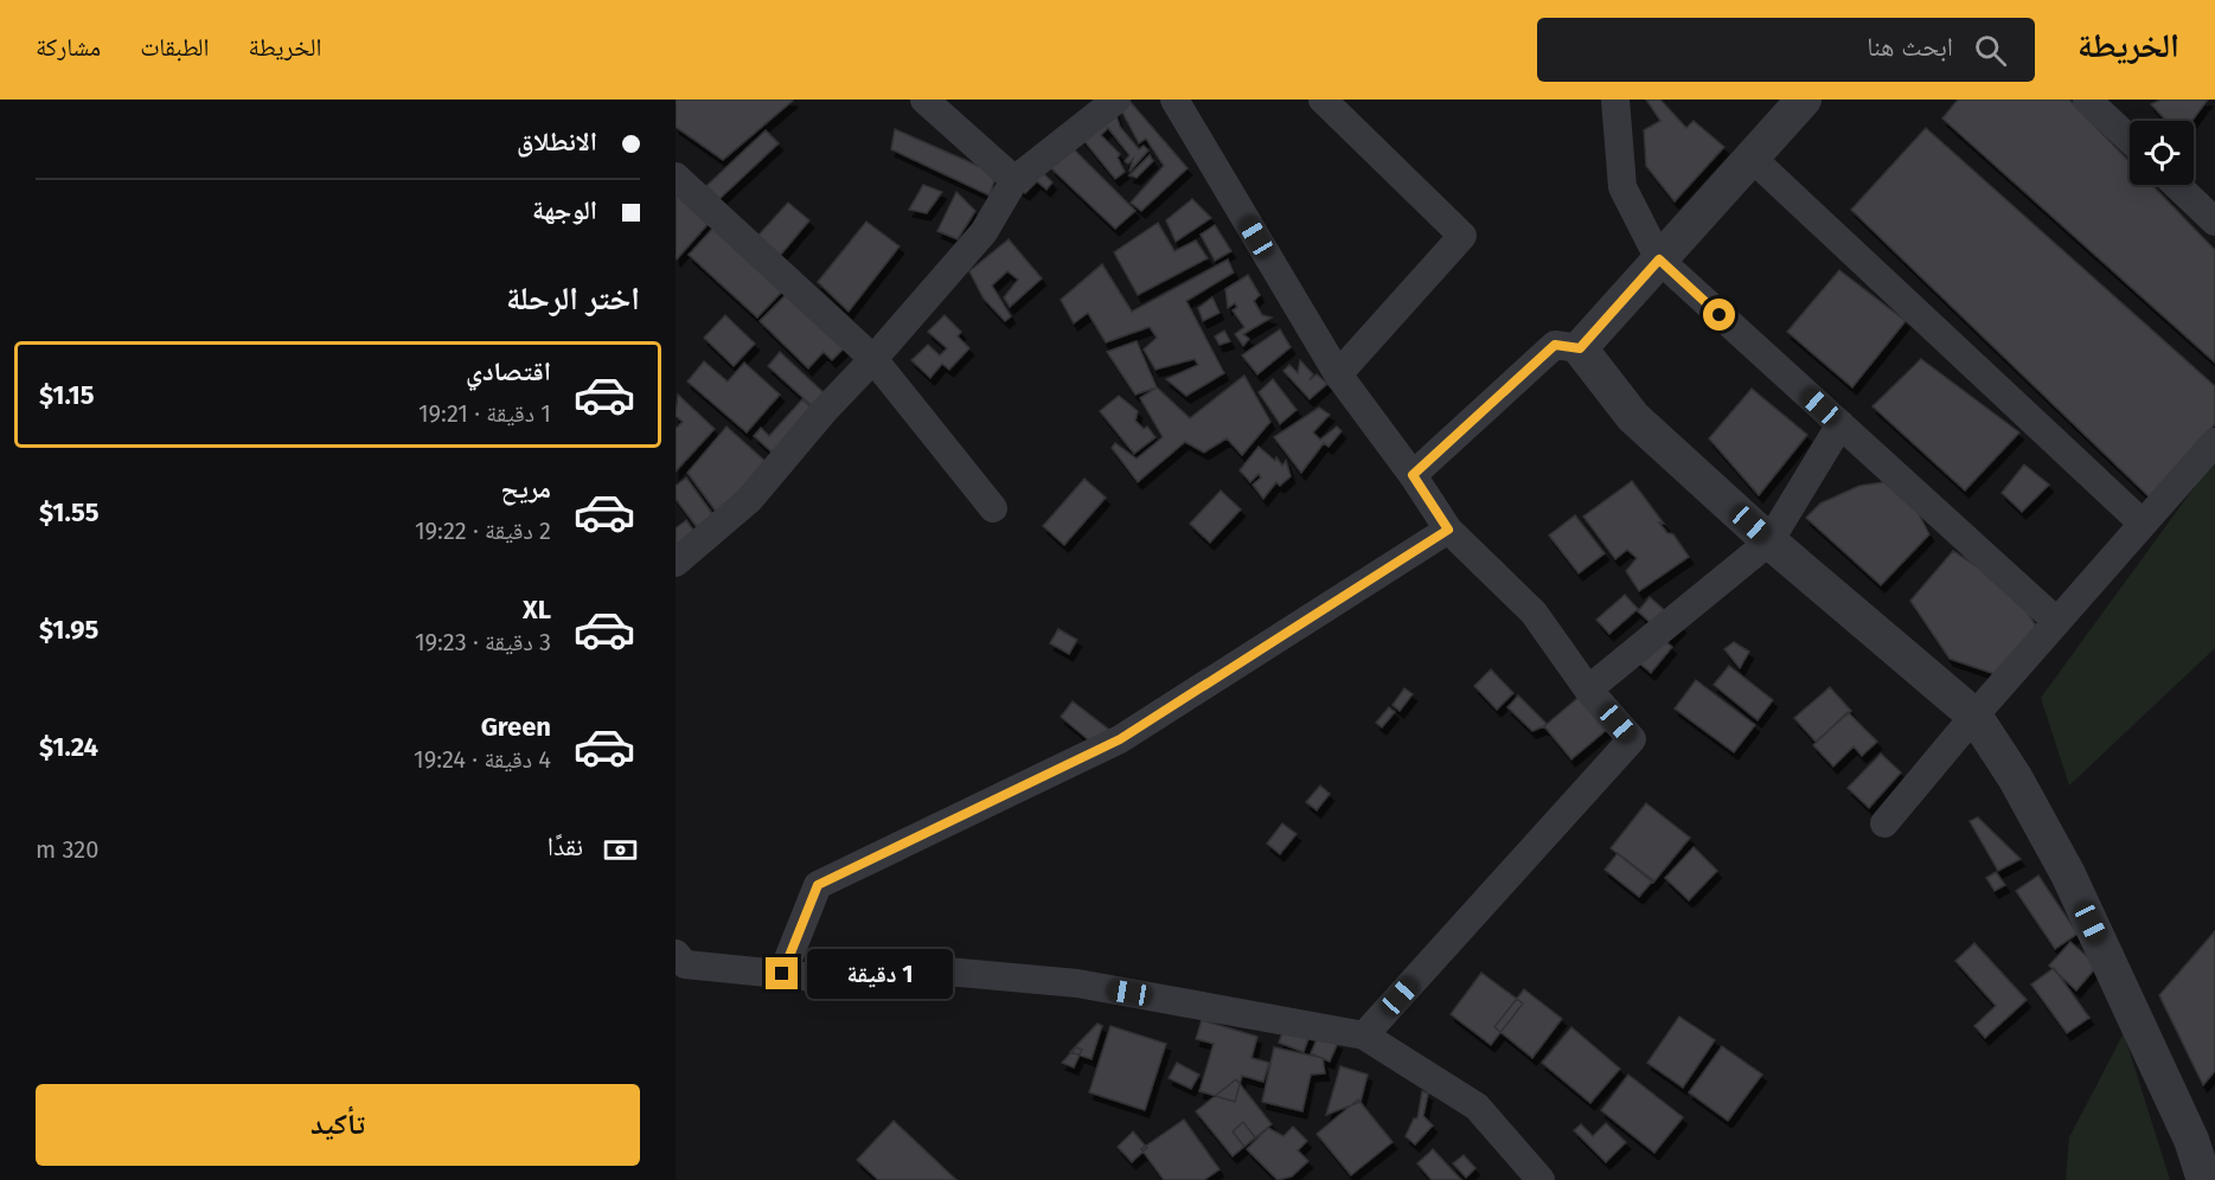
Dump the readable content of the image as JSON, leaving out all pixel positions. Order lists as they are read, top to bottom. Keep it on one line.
{"page":{"header":"الخريطة","search":"ابحث هنا","nav":["الخريطة","الطبقات","مشاركة"],"banner":["الانطلاق","الوجهة"],"heading":"اختر الرحلة","list":[{"name":"اقتصادي","note":"1 دقيقة · 19:21","value":"$1.15"},{"name":"مريح","note":"2 دقيقة · 19:22","value":"$1.55"},{"name":"XL","note":"3 دقيقة · 19:23","value":"$1.95"},{"name":"Green","note":"4 دقيقة · 19:24","value":"$1.24"}],"pay":["نقدًا","320 m"],"bubble":"1 دقيقة","buttons":"تأكيد"}}
